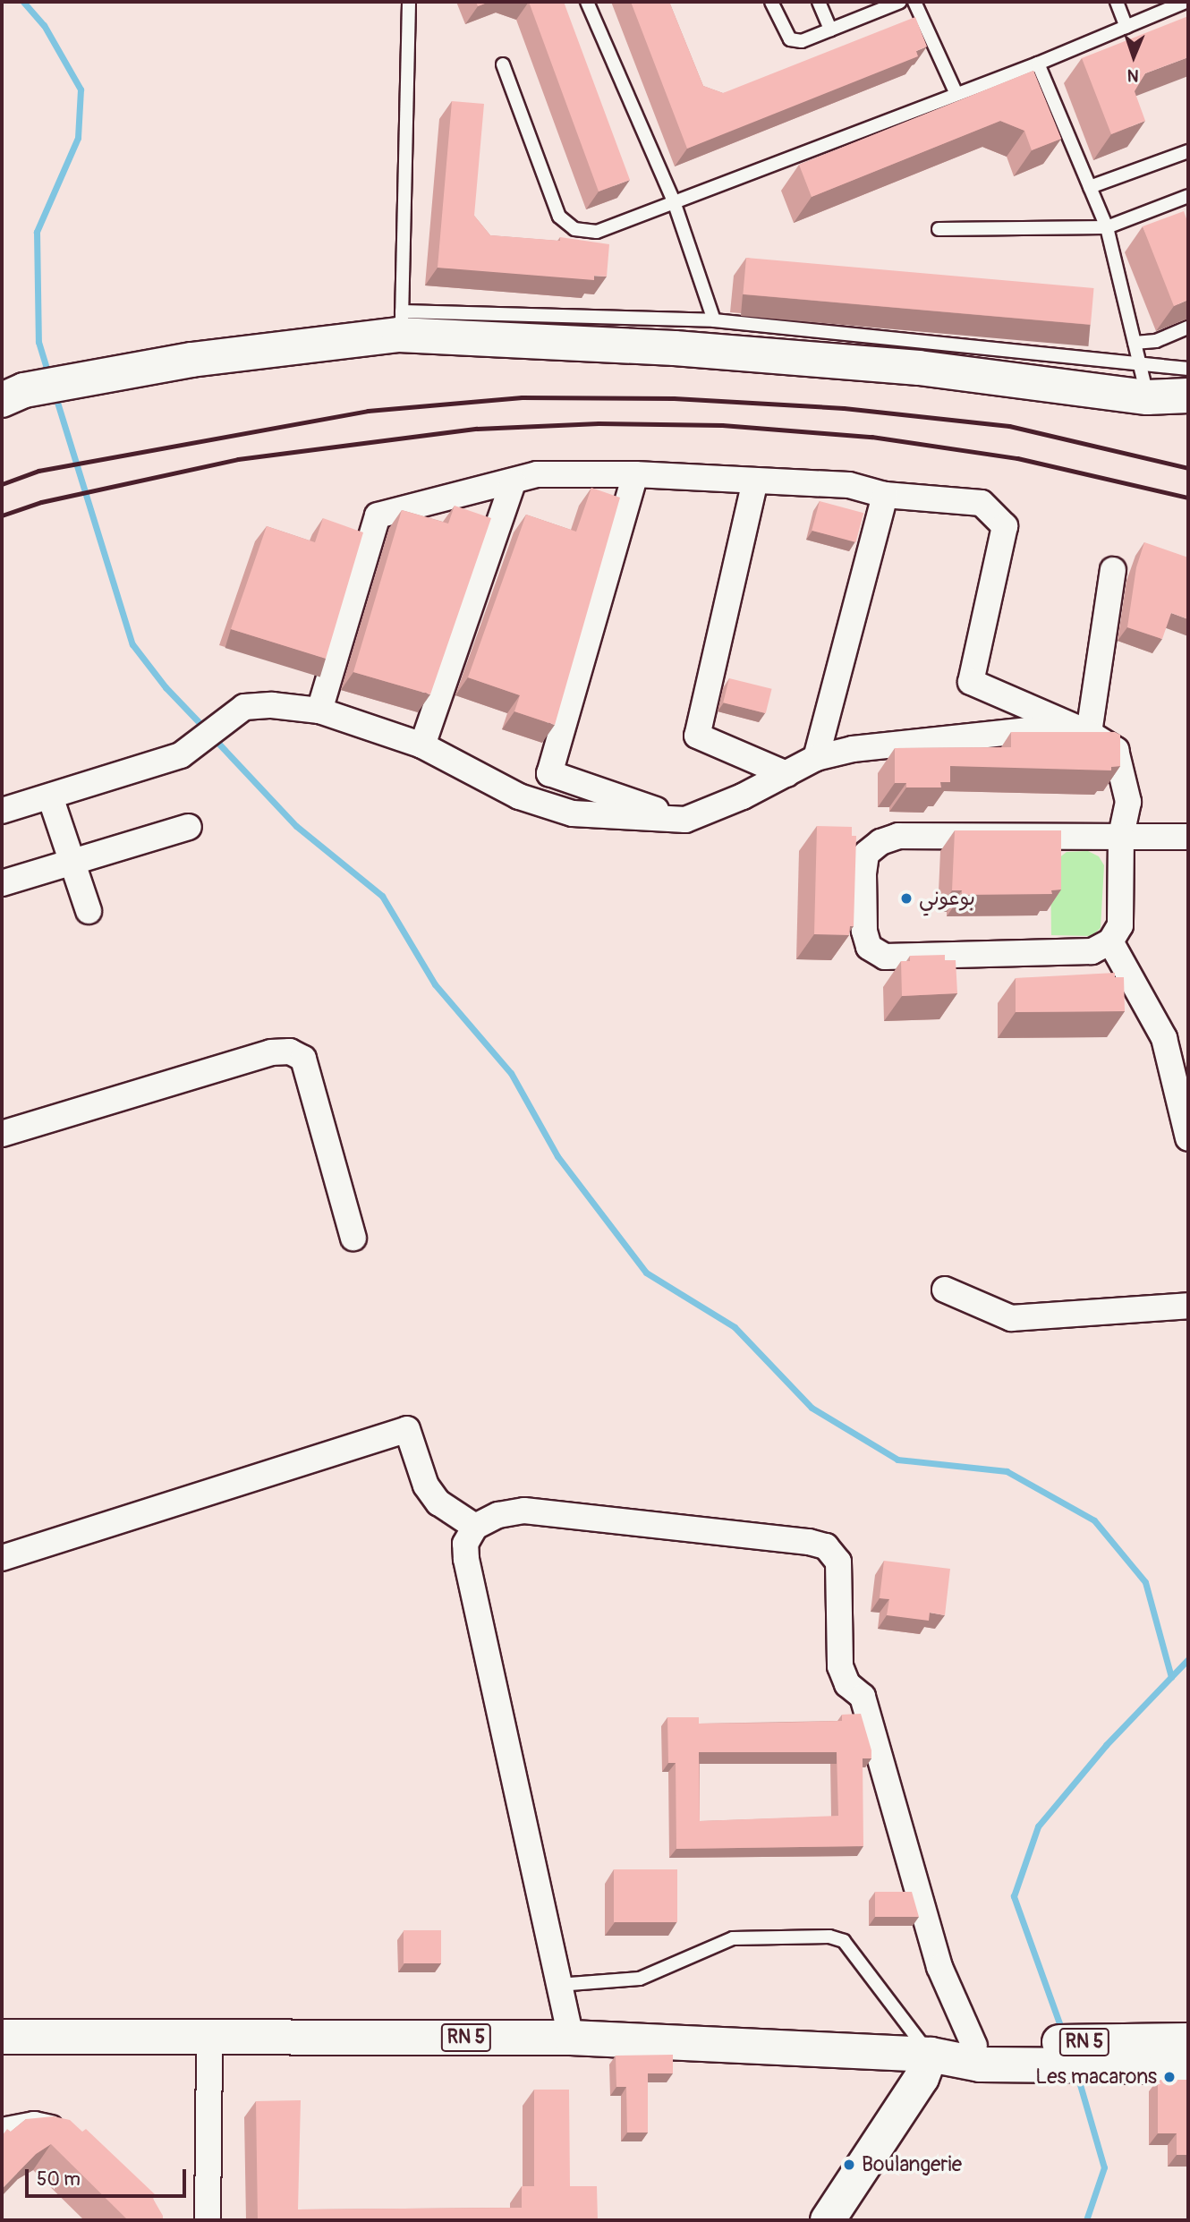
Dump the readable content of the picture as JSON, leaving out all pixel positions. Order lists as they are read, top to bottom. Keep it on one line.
{"streets":{"main road":["RN 5"]},"places":["بوعوني","Les macarons","Boulangerie"],"scale_bar":"50 m","north":"bottom"}
